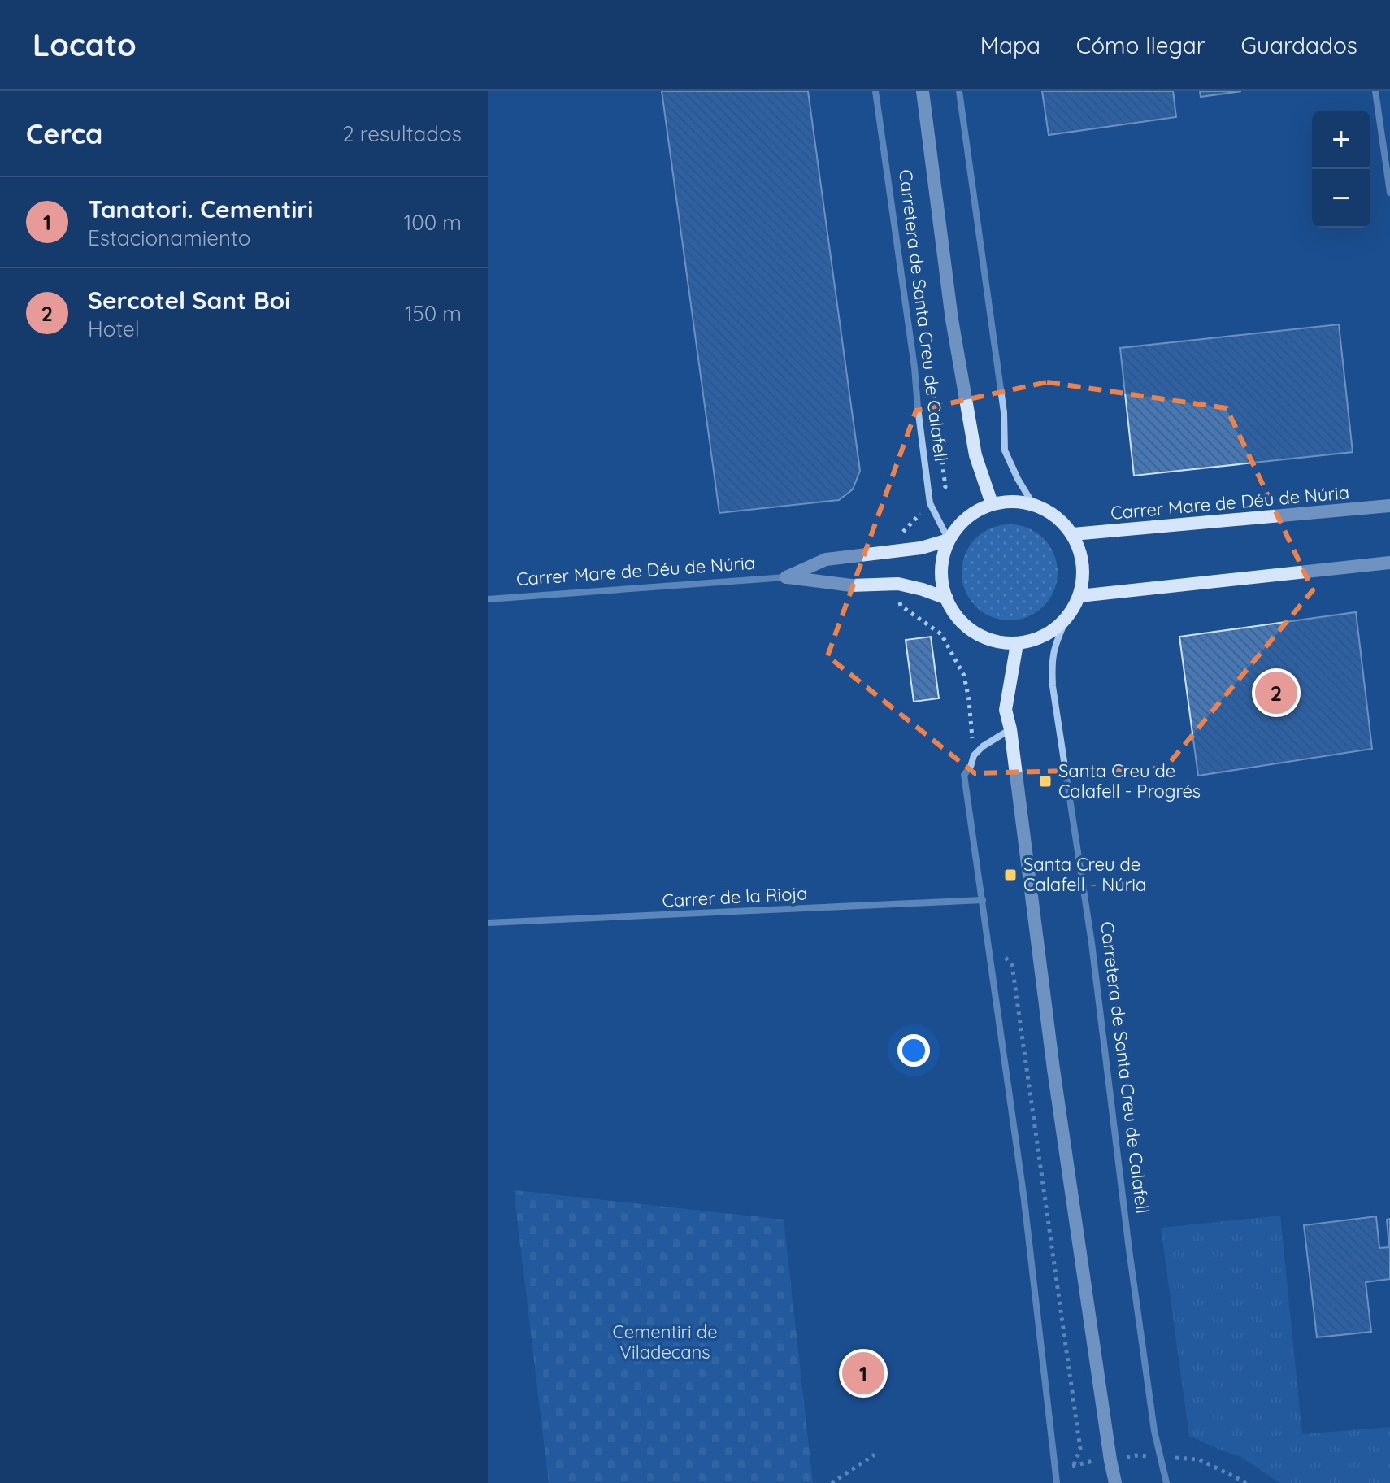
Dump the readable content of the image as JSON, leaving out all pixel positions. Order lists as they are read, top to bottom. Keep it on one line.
{"streets":{"street":["Carretera de Santa Creu de Calafell","Carrer Mare de Déu de Núria","Carrer de la Rioja"]},"crossings":[["Carretera de Santa Creu de Calafell","Carrer Mare de Déu de Núria"]],"parks":["Cementiri de Viladecans"],"places":{"transit":["Santa Creu de Calafell - Progrés","Santa Creu de Calafell - Núria"]},"page":{"header":"Locato","nav":["Mapa","Cómo llegar","Guardados"],"heading":["Cerca","2 resultados"],"map_buttons":["+","−"],"list":[{"mark":"1","name":"Tanatori. Cementiri","note":"Estacionamiento","value":"100 m"},{"mark":"2","name":"Sercotel Sant Boi","note":"Hotel","value":"150 m"}],"pins":["2","1"]}}
